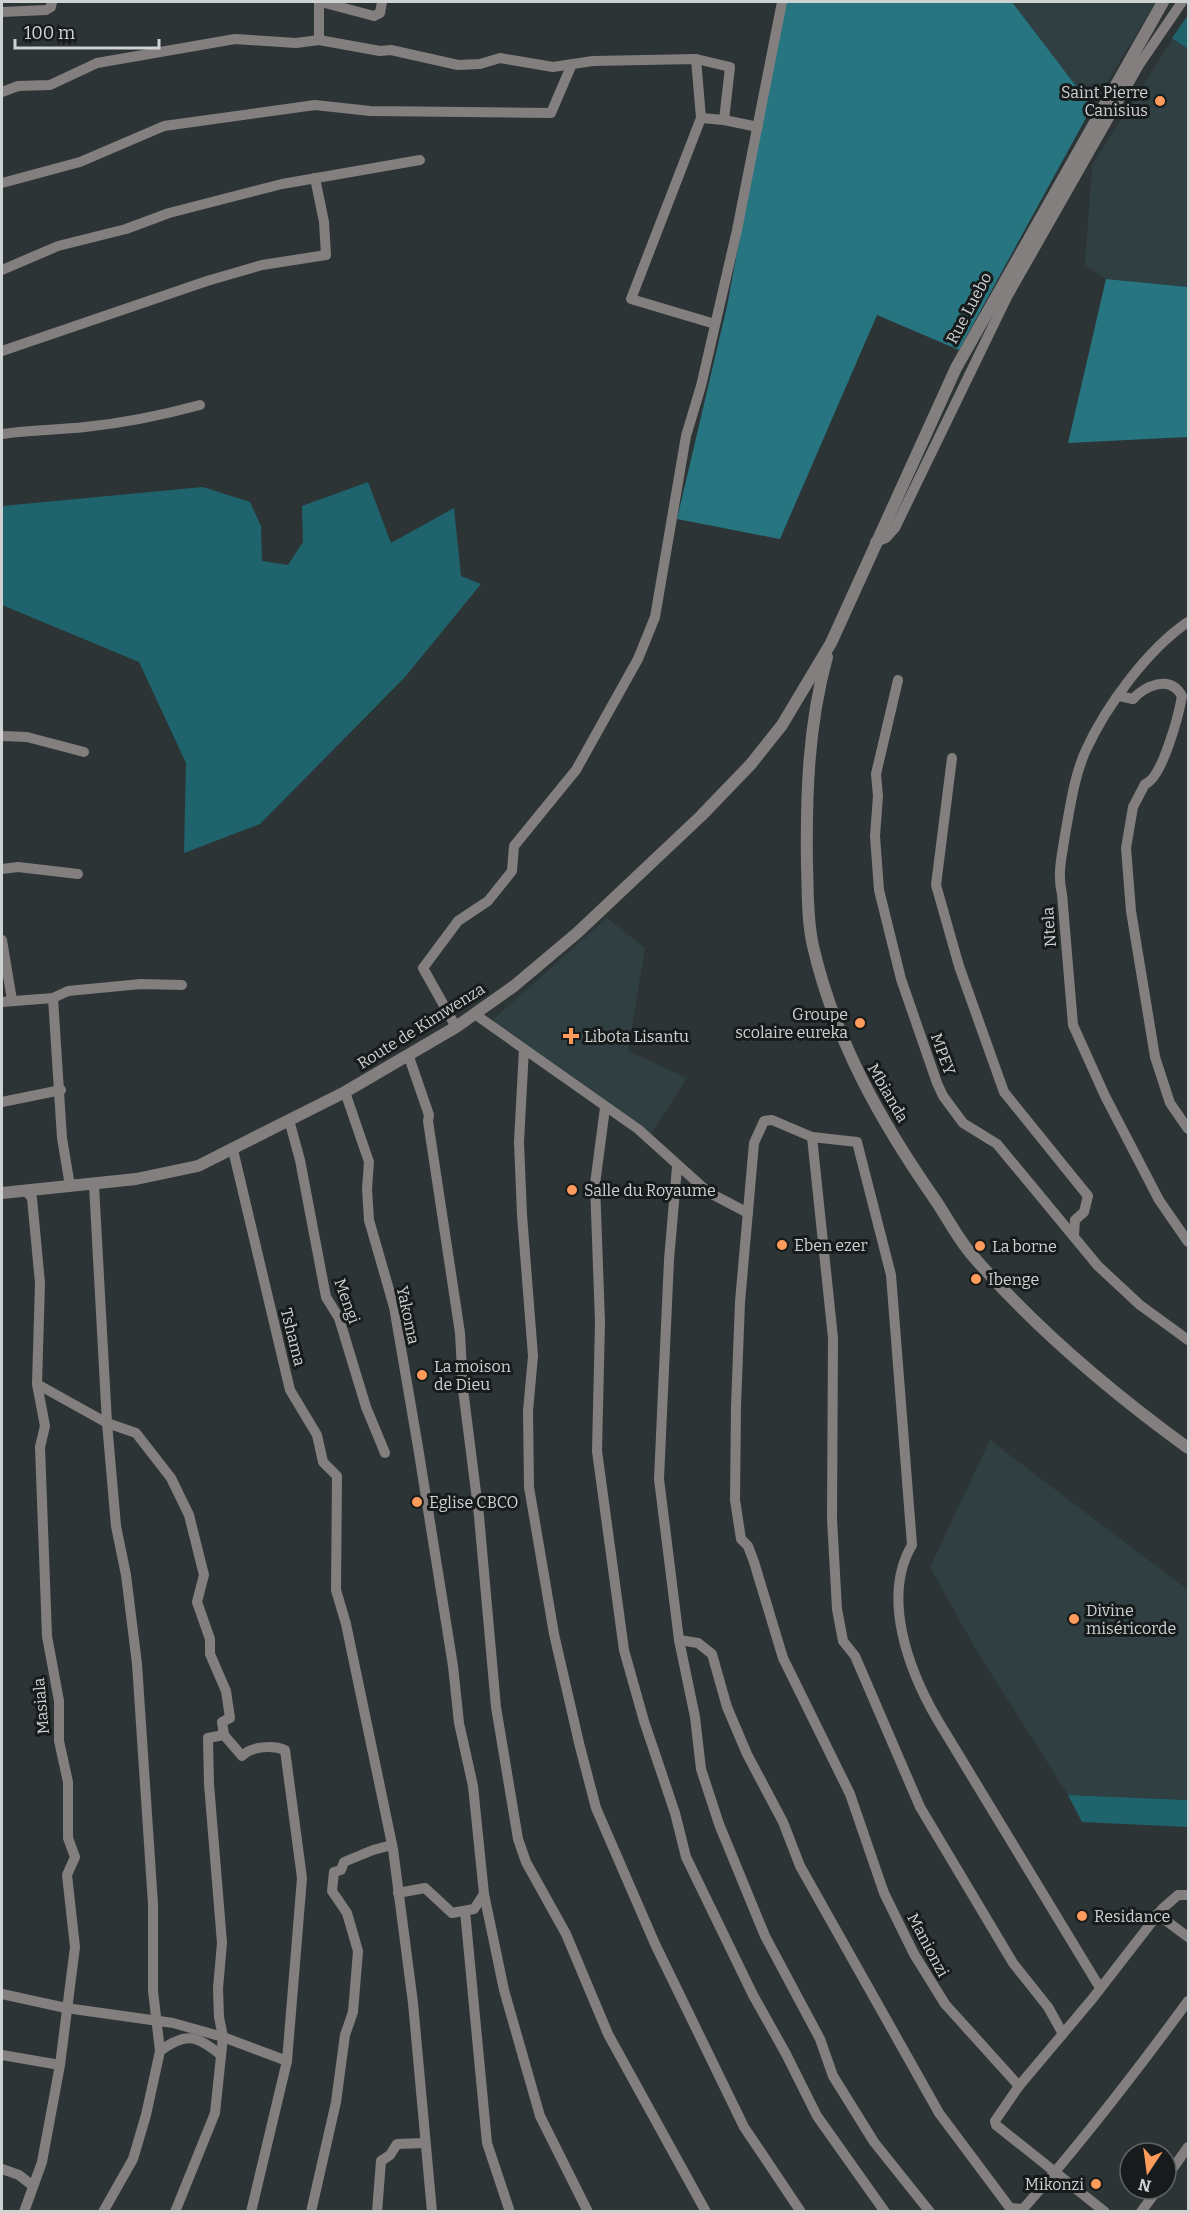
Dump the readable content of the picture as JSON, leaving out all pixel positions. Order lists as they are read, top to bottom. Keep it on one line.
{"streets":{"street":["Rue Luebo","Ntela","Route de Kimwenza","MPEY","Mbianda","Mengi","Yakoma","Tshama","Masiala","Manionzi"]},"crossings":[["Rue Luebo","Route de Kimwenza"],["Rue Luebo","Mbianda"],["Route de Kimwenza","Mbianda"],["Route de Kimwenza","Mengi"],["Route de Kimwenza","Yakoma"],["Route de Kimwenza","Tshama"],["Route de Kimwenza","Masiala"]],"places":{"other":["Saint Pierre Canisius","Groupe scolaire eureka","Salle du Royaume","Eben ezer","La borne","Ibenge","La moison de Dieu","Eglise CBCO","Divine miséricorde","Residance","Mikonzi"],"health":["Libota Lisantu"]},"scale_bar":"100 m","north":"bottom"}
